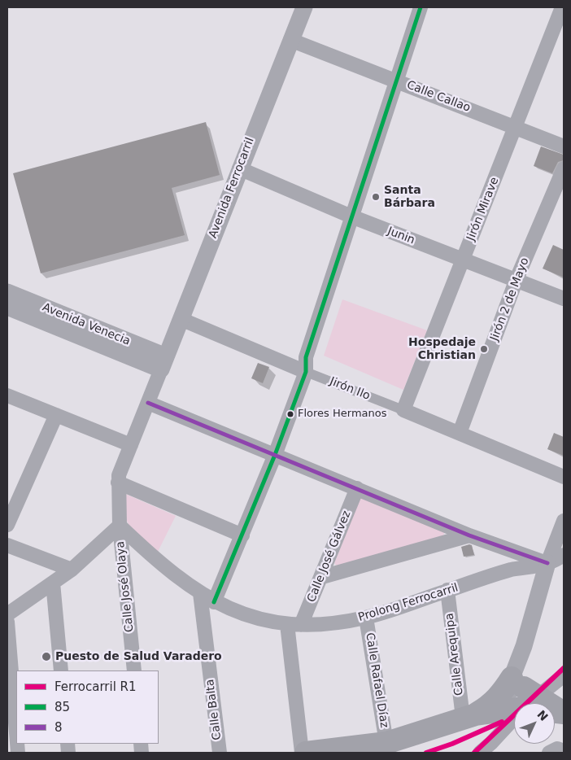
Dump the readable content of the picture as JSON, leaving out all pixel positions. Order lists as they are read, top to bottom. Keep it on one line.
{"streets":{"street":["Calle Callao","Avenida Ferrocarril","Jirón Mirave","Junin","Jirón 2 de Mayo","Avenida Venecia","Jirón Ilo","Calle José Gálvez","Calle José Olaya","Prolong Ferrocarril","Calle Arequipa","Calle Rafael Díaz","Calle Balta"]},"crossings":[["Calle Callao","Avenida Ferrocarril"],["Calle Callao","Jirón Mirave"],["Avenida Ferrocarril","Junin"],["Avenida Ferrocarril","Avenida Venecia"],["Avenida Ferrocarril","Jirón Ilo"],["Jirón Mirave","Junin"],["Jirón Mirave","Jirón Ilo"],["Junin","Jirón 2 de Mayo"],["Jirón 2 de Mayo","Jirón Ilo"],["Calle José Gálvez","Prolong Ferrocarril"],["Calle José Olaya","Prolong Ferrocarril"],["Prolong Ferrocarril","Calle Arequipa"],["Prolong Ferrocarril","Calle Rafael Díaz"],["Prolong Ferrocarril","Calle Balta"]],"places":["Santa Bárbara","Hospedaje Christian","Flores Hermanos","Puesto de Salud Varadero"],"lines":["transit line 85","transit line 8","rail line R1"],"legend":["Ferrocarril R1","85","8"],"north":"top right"}
